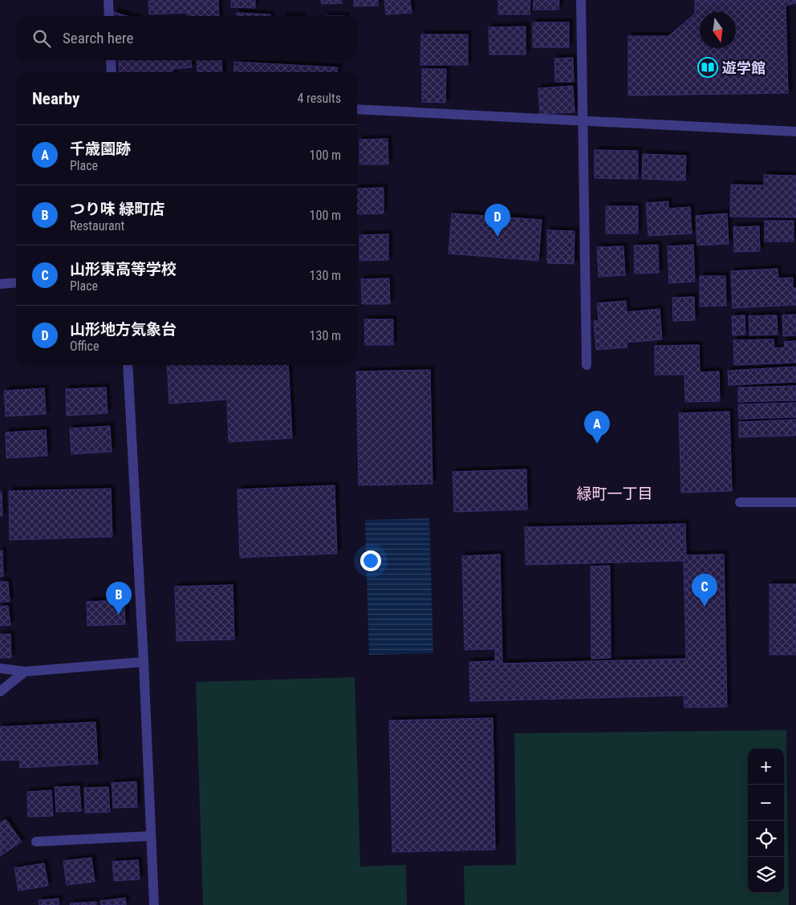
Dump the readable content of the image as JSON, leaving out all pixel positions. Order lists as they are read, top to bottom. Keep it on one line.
{"districts":["緑町一丁目"],"places":{"library":["遊学館"]},"north":"bottom","page":{"search":"Search here","heading":["Nearby","4 results"],"list":[{"mark":"A","name":"千歳園跡","note":"Place","value":"100 m"},{"mark":"B","name":"つり味 緑町店","note":"Restaurant","value":"100 m"},{"mark":"C","name":"山形東高等学校","note":"Place","value":"130 m"},{"mark":"D","name":"山形地方気象台","note":"Office","value":"130 m"}],"pins":["D","A","C","B"],"map_buttons":["+","−"]}}
